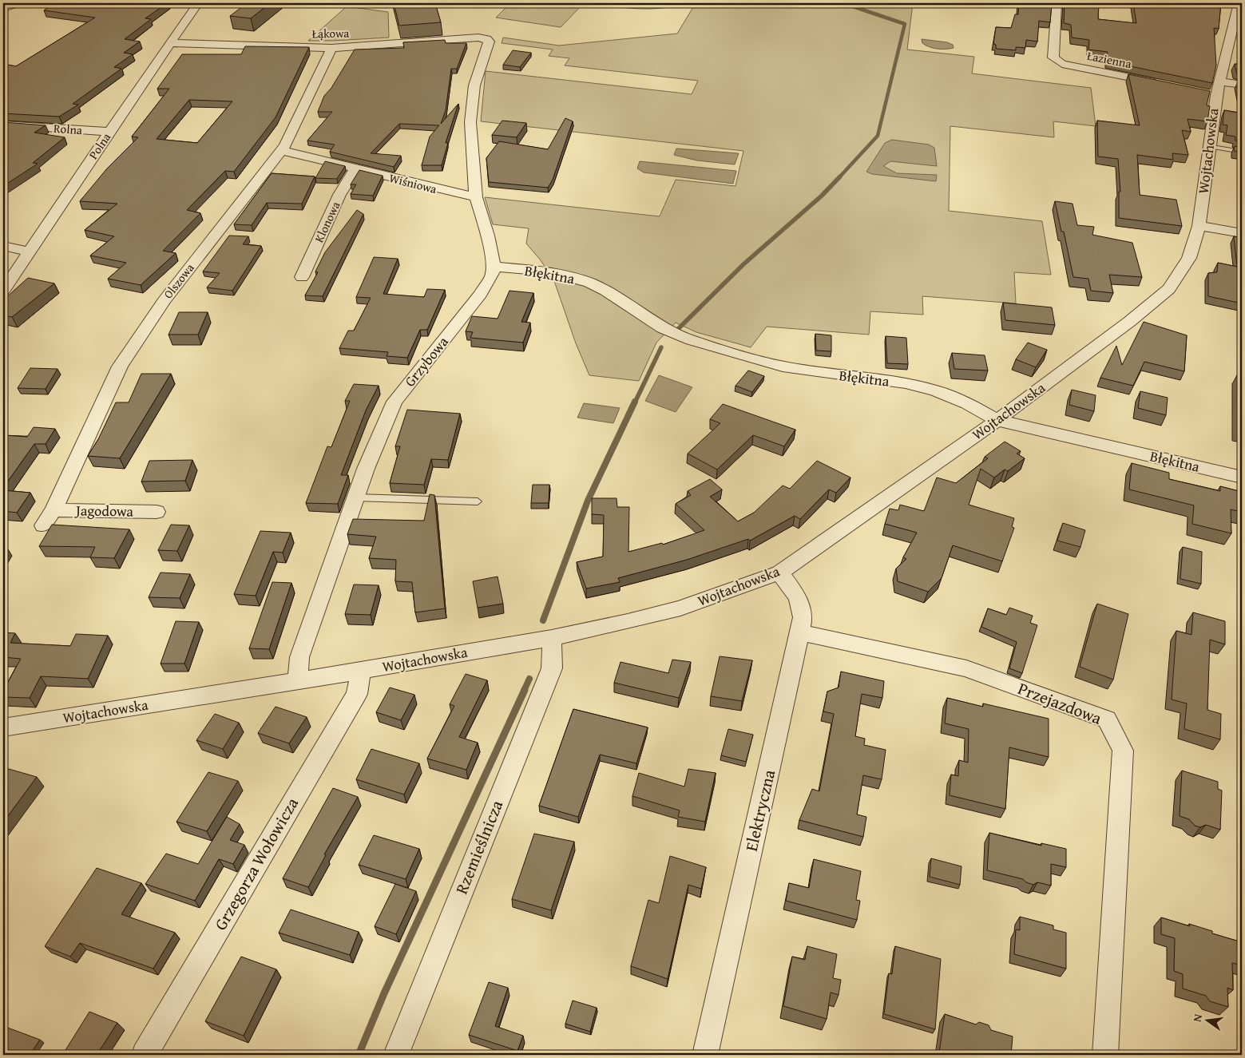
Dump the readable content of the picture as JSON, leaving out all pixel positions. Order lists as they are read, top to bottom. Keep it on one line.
{"streets":{"street":["Łąkowa","Łazienna","Rolna","Polna","Wojtachowska","Wiśniowa","Klonowa","Błękitna","Olszowa","Grzybowa","Jagodowa","Przejazdowa","Elektryczna","Rzemieślnicza","Grzegorza Wołowicza"]},"crossings":[["Łąkowa","Polna"],["Łąkowa","Wiśniowa"],["Łąkowa","Olszowa"],["Rolna","Polna"],["Wojtachowska","Błękitna"],["Wojtachowska","Grzybowa"],["Wojtachowska","Elektryczna"],["Wojtachowska","Rzemieślnicza"],["Wojtachowska","Grzegorza Wołowicza"],["Wiśniowa","Klonowa"],["Wiśniowa","Olszowa"],["Błękitna","Grzybowa"],["Olszowa","Jagodowa"],["Przejazdowa","Elektryczna"]],"north":"left"}
